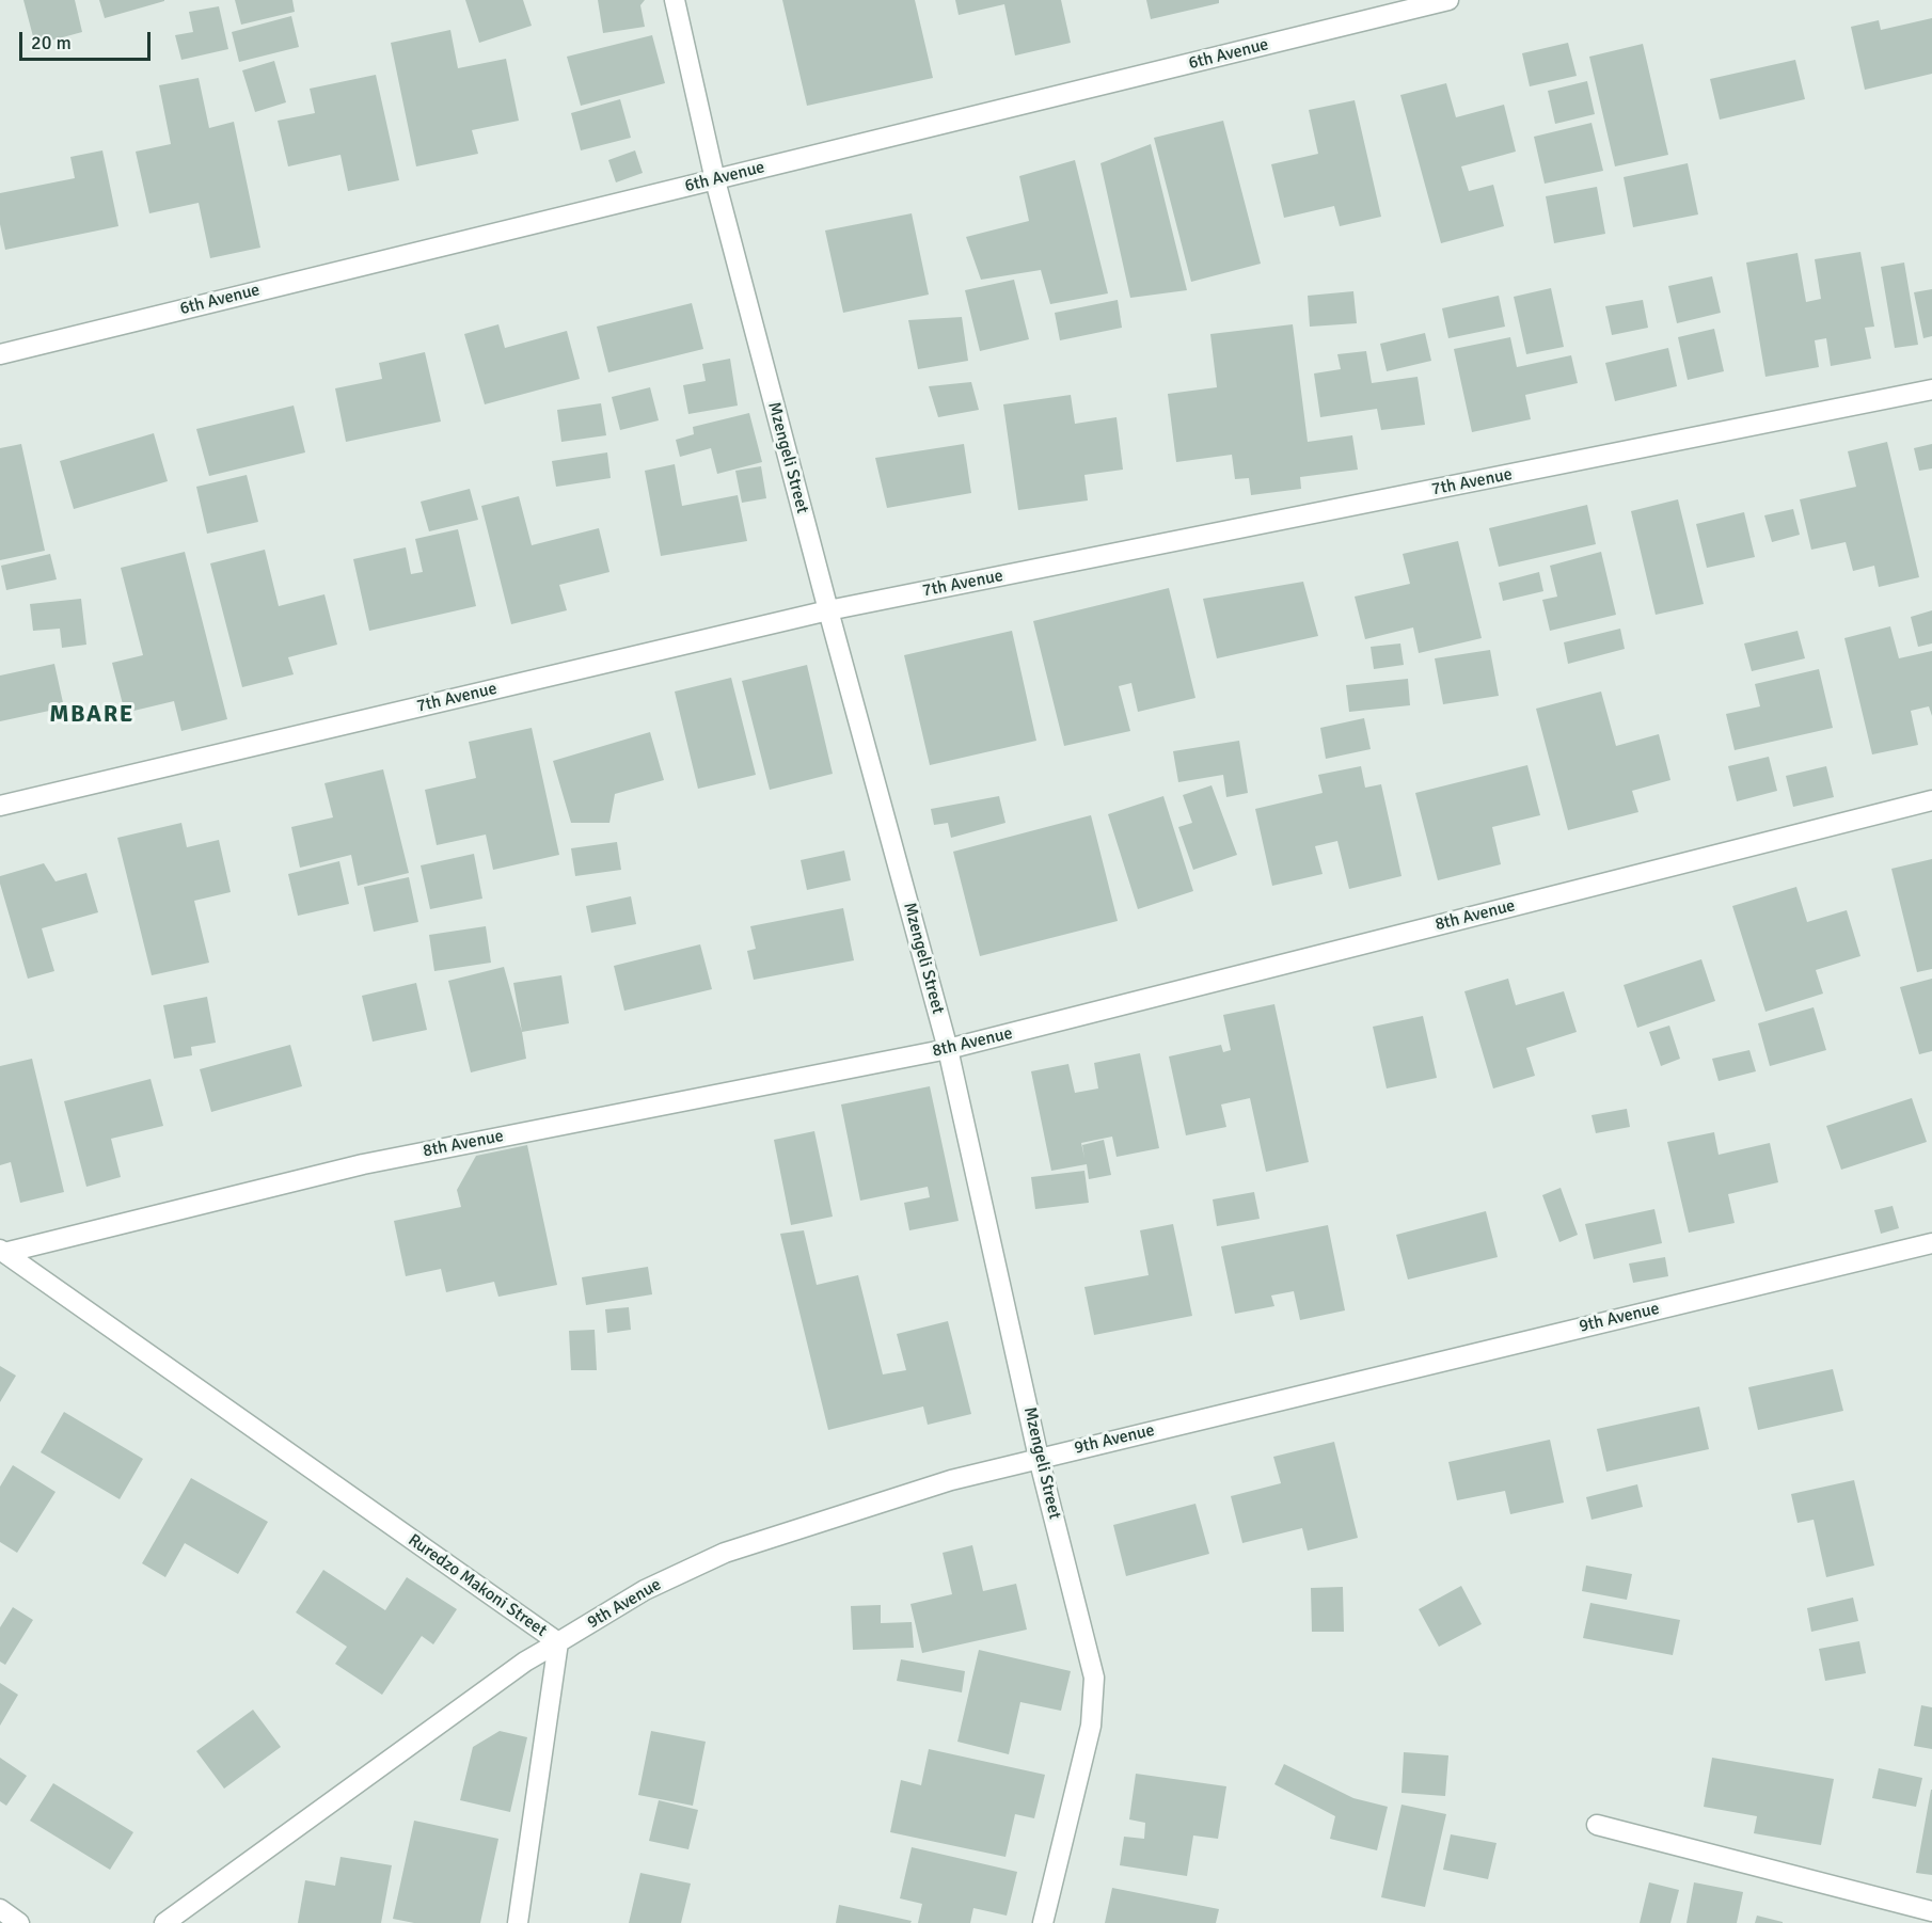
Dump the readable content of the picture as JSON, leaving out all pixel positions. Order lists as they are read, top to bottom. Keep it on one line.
{"streets":{"street":["6th Avenue","Mzengeli Street","7th Avenue","8th Avenue","9th Avenue","Ruredzo Makoni Street"]},"crossings":[["6th Avenue","Mzengeli Street"],["Mzengeli Street","7th Avenue"],["Mzengeli Street","8th Avenue"],["Mzengeli Street","9th Avenue"],["8th Avenue","Ruredzo Makoni Street"],["9th Avenue","Ruredzo Makoni Street"]],"districts":["MBARE"],"scale_bar":"20 m"}
